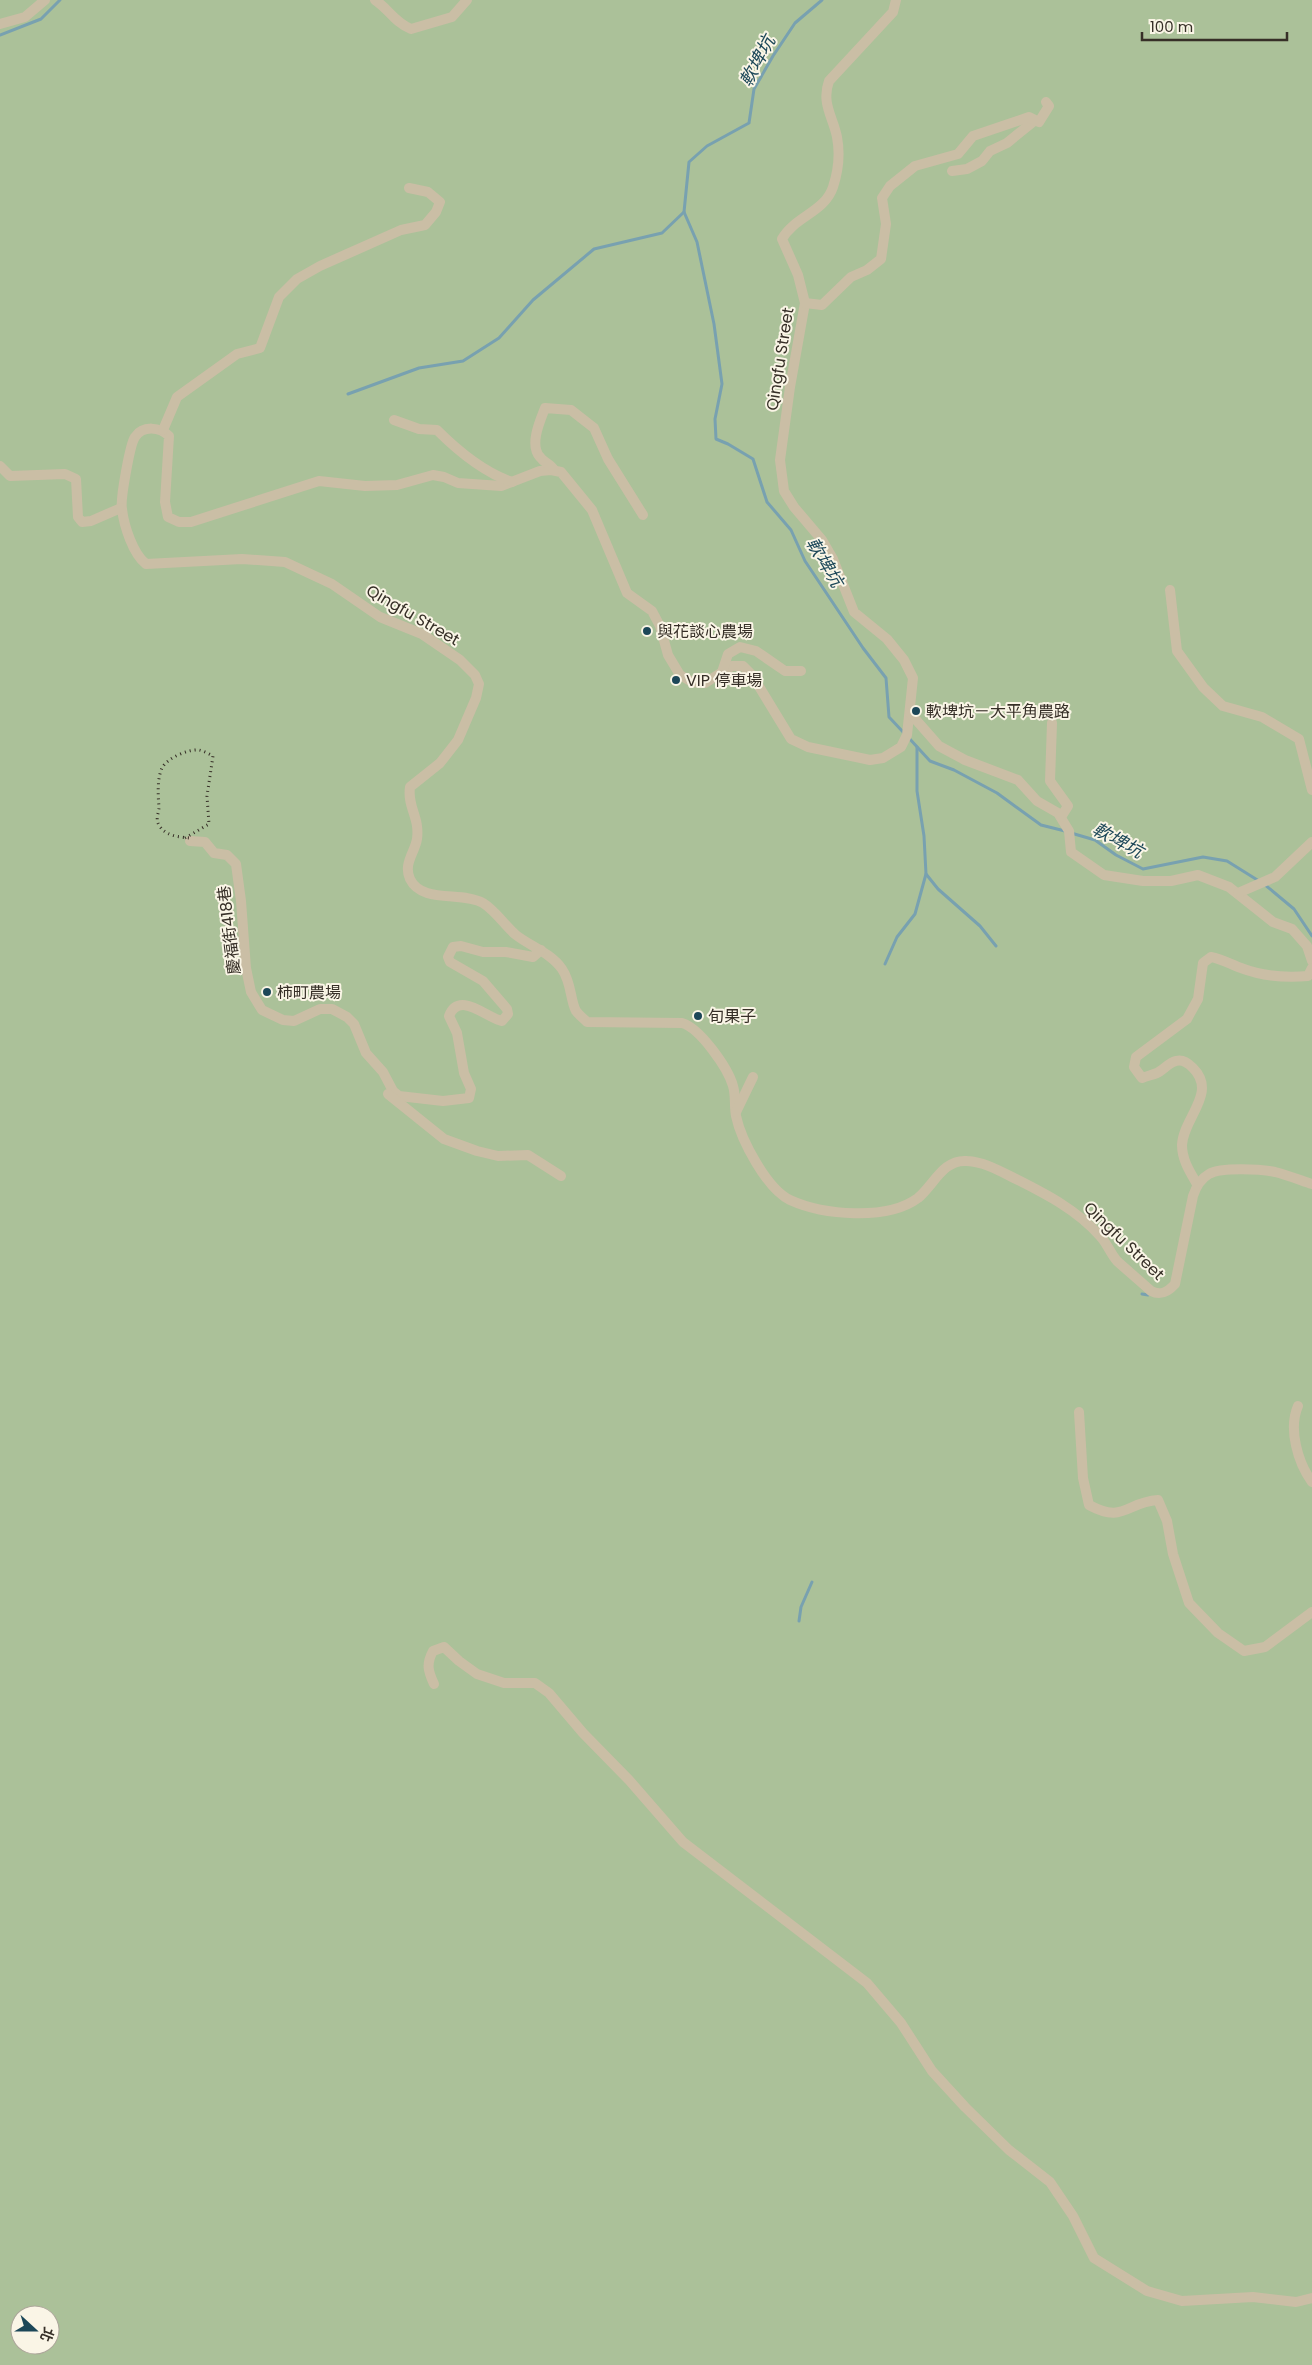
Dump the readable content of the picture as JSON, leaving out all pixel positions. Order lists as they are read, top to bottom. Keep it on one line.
{"streets":{"street":["Qingfu Street","慶福街418巷"]},"crossings":[["Qingfu Street","慶福街418巷"]],"water":["軟埤坑"],"places":["與花談心農場","VIP 停車場","軟埤坑－大平角農路","柿町農場","旬果子"],"scale_bar":"100 m","north":"right"}
